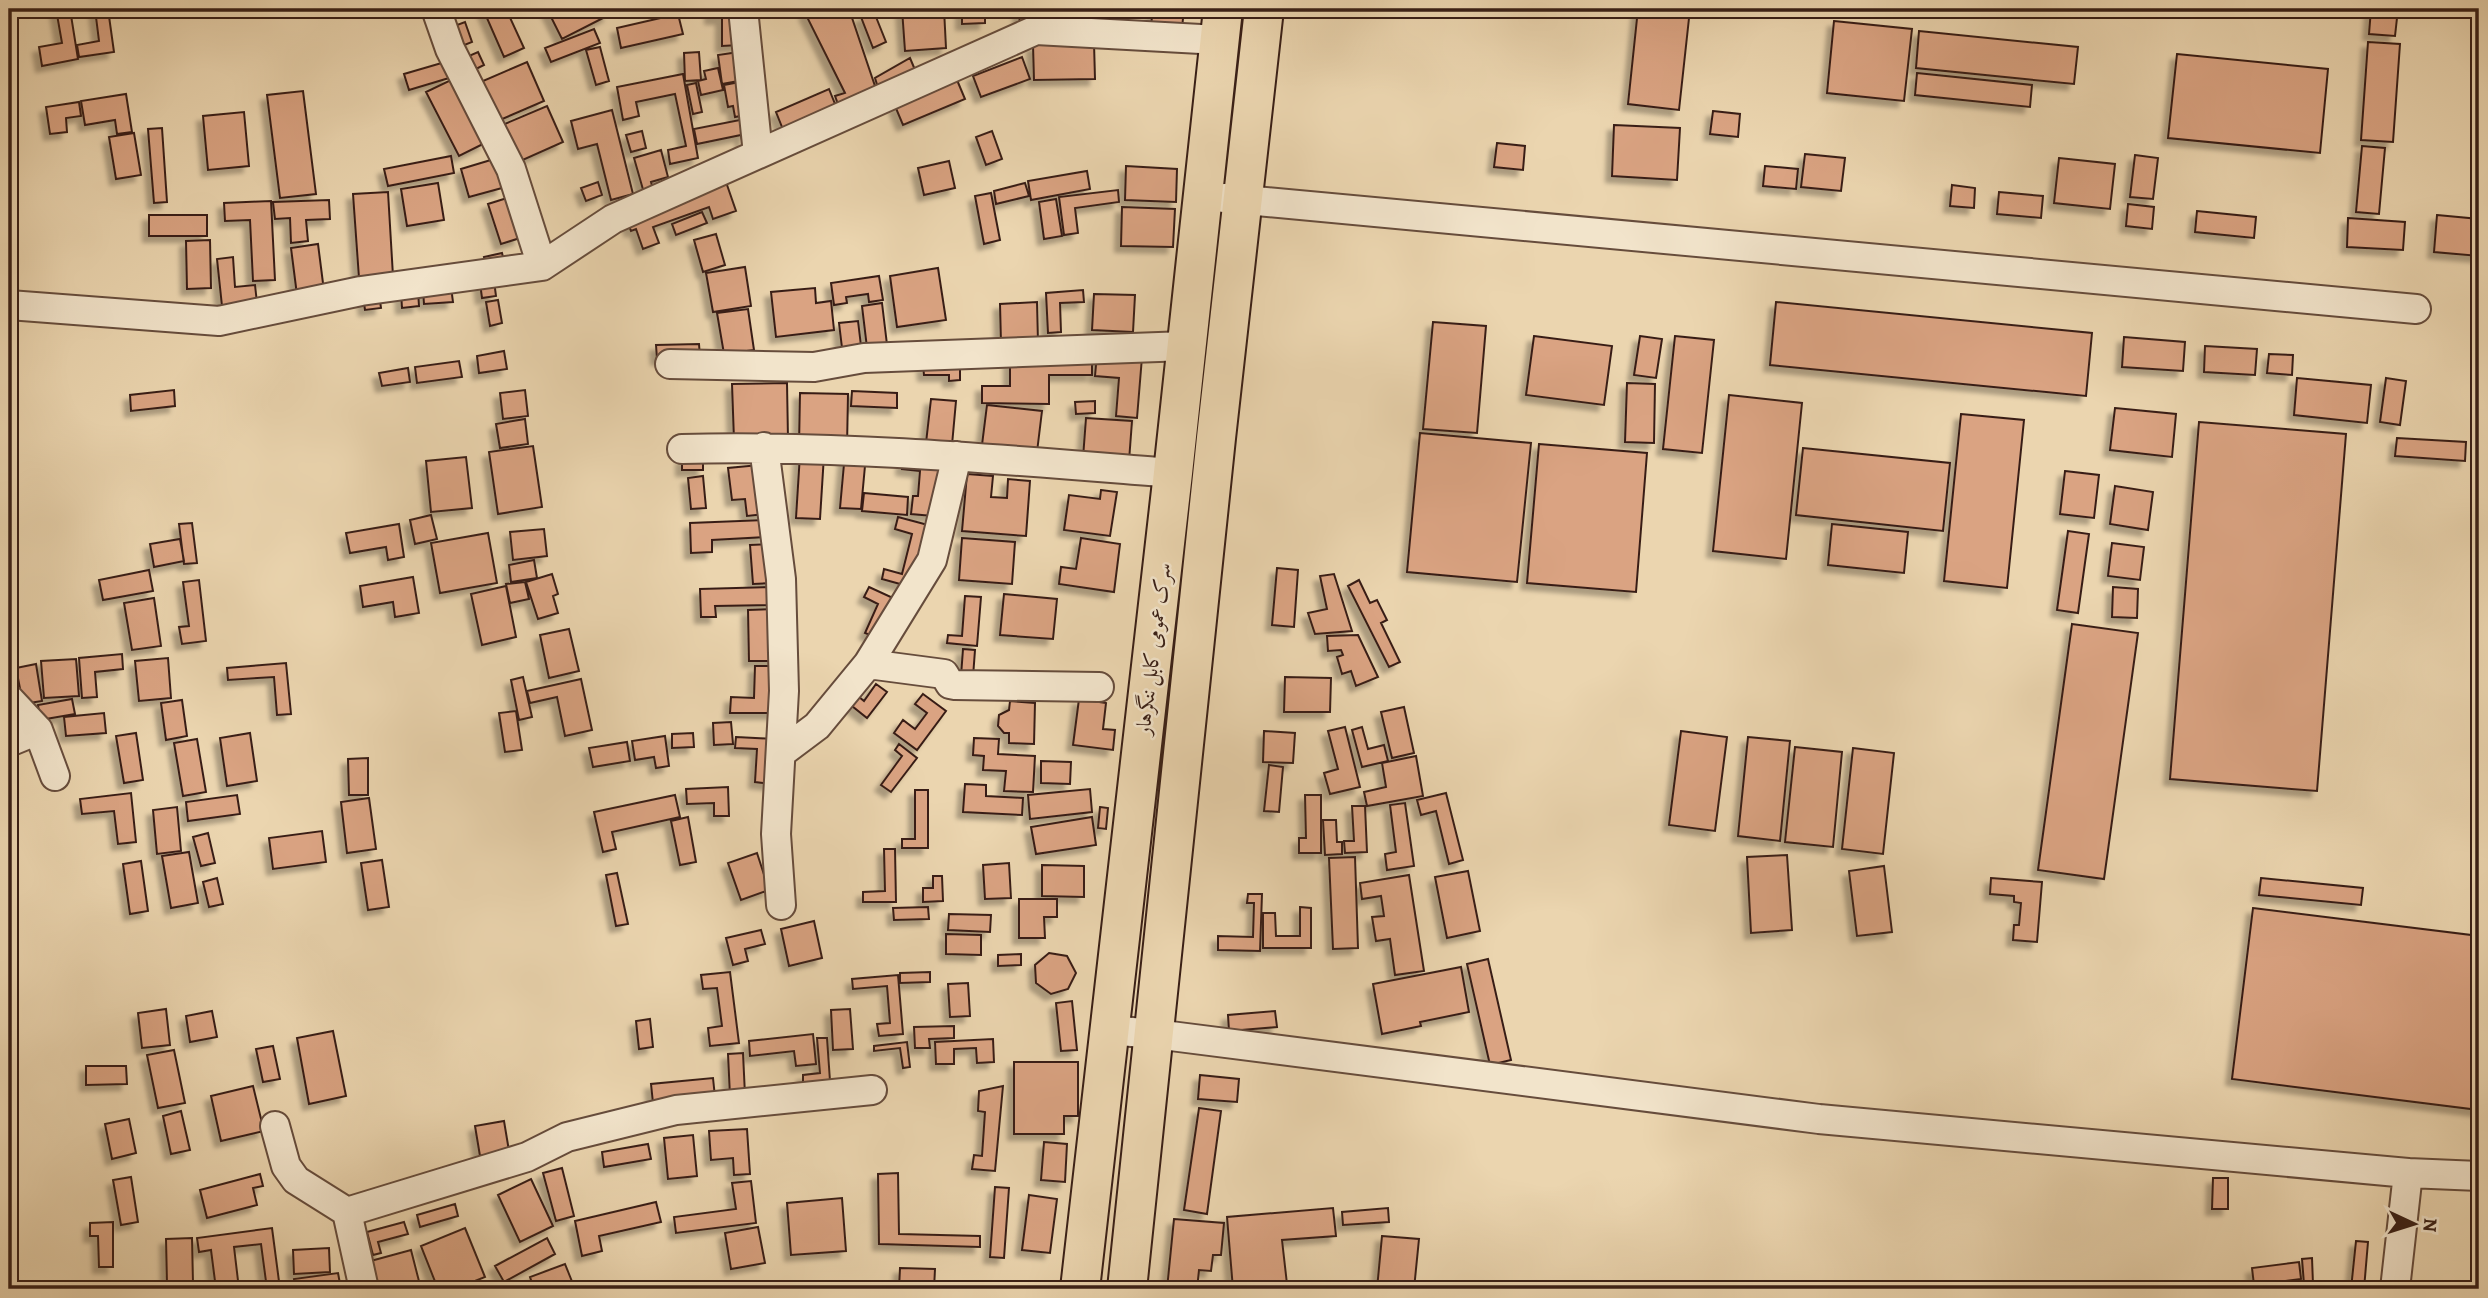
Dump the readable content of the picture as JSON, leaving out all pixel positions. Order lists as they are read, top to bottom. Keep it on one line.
{"streets":{"highway":["سرک عمومی کابل ننگرهار"]},"north":"right"}
